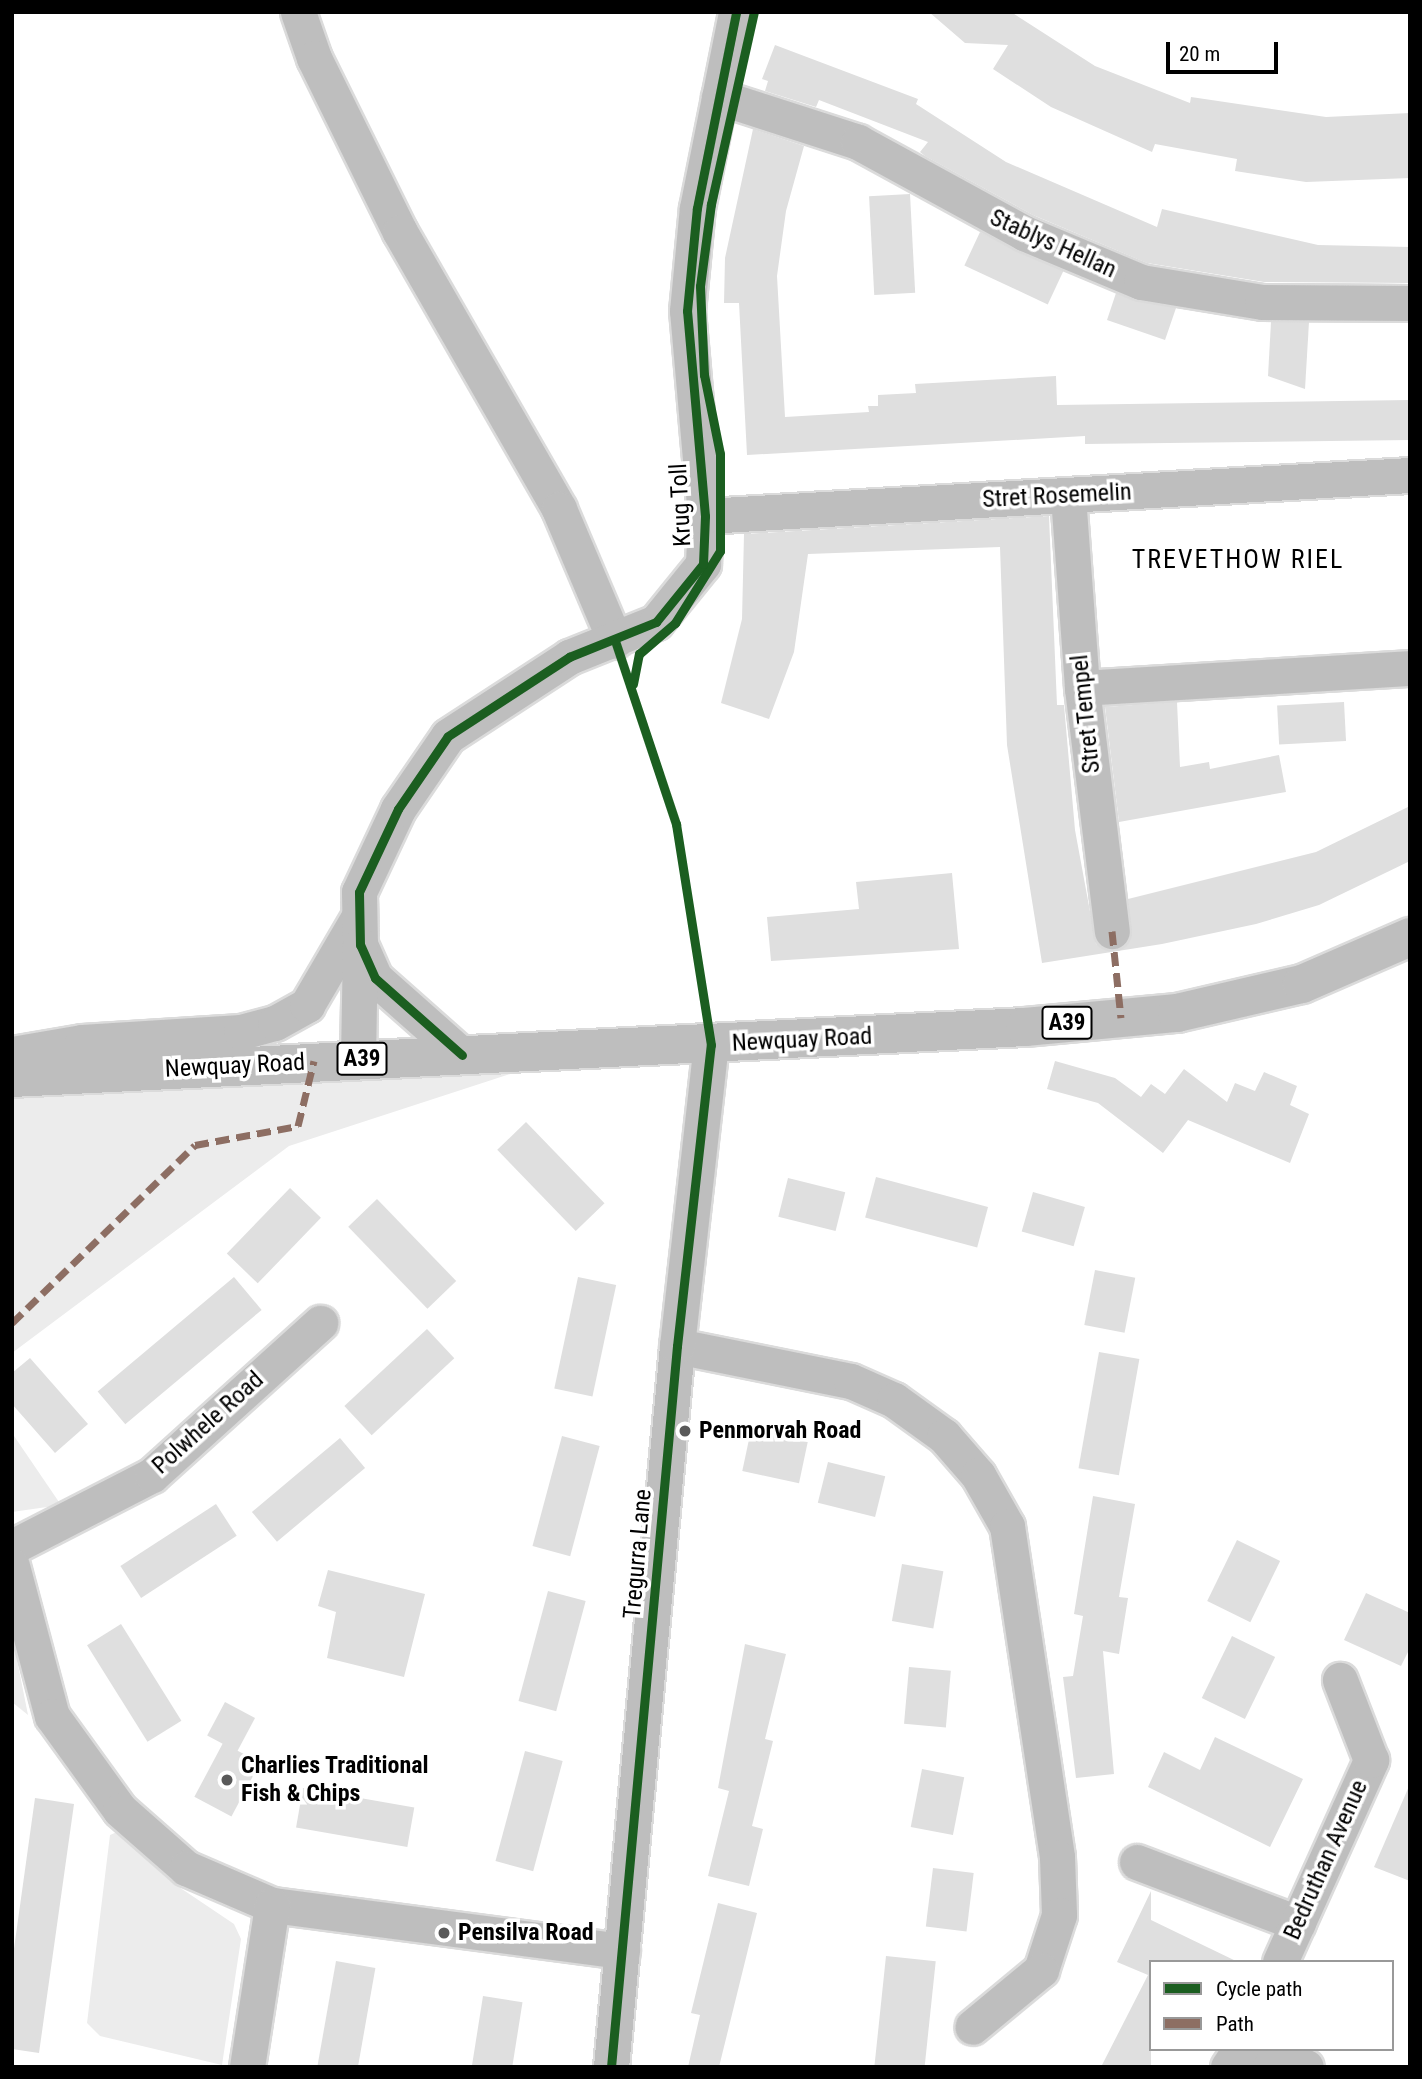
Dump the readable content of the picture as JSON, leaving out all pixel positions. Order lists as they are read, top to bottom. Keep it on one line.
{"streets":{"highway":["A39","Newquay Road"],"street":["Stablys Hellan","Stret Rosemelin","Krug Toll","Stret Tempel","Polwhele Road","Tregurra Lane","Bedruthan Avenue"]},"crossings":[["Stablys Hellan","Krug Toll"],["Stret Rosemelin","Krug Toll"],["Stret Rosemelin","Stret Tempel"],["Newquay Road","Tregurra Lane"]],"districts":["TREVETHOW RIEL"],"places":["Penmorvah Road","Charlies Traditional Fish & Chips","Pensilva Road"],"legend":["Cycle path","Path"],"scale_bar":"20 m"}
